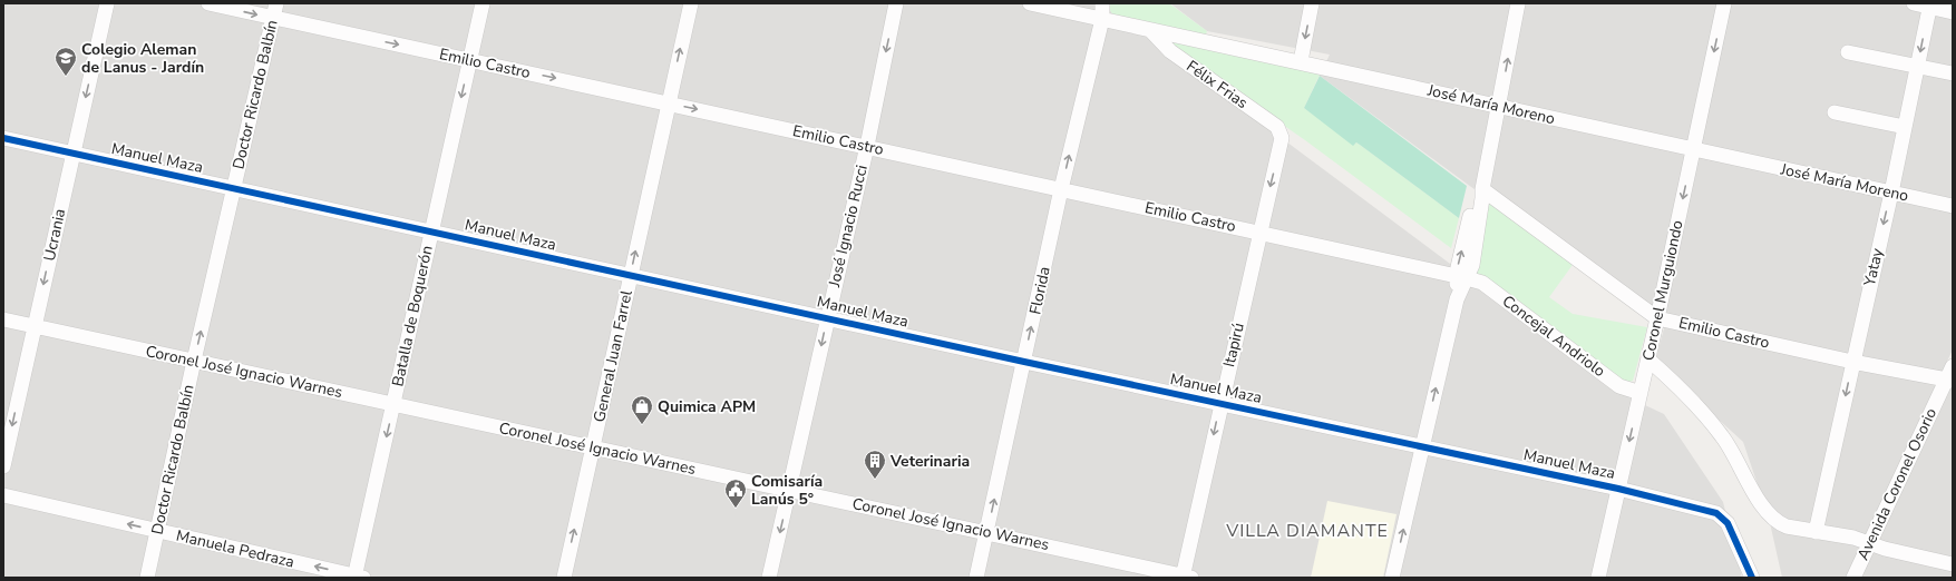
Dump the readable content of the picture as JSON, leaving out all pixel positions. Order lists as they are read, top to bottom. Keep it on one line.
{"streets":{"street":["Emilio Castro","Félix Frias","Doctor Ricardo Balbín","José María Moreno","Manuel Maza","José Ignacio Rucci","Ucrania","Yatay","Florida","Coronel Murguiondo","Batalla de Boquerón","Concejal Andriolo","Itapirú","General Juan Farrel","Coronel José Ignacio Warnes","Avenida Coronel Osorio","Manuela Pedraza"]},"crossings":[["Emilio Castro","Doctor Ricardo Balbín"],["Emilio Castro","José Ignacio Rucci"],["Emilio Castro","Yatay"],["Emilio Castro","Florida"],["Emilio Castro","Coronel Murguiondo"],["Emilio Castro","Batalla de Boquerón"],["Emilio Castro","Concejal Andriolo"],["Emilio Castro","Itapirú"],["Emilio Castro","General Juan Farrel"],["Emilio Castro","Avenida Coronel Osorio"],["Félix Frias","José María Moreno"],["Félix Frias","Itapirú"],["Doctor Ricardo Balbín","Manuel Maza"],["Doctor Ricardo Balbín","Coronel José Ignacio Warnes"],["Doctor Ricardo Balbín","Manuela Pedraza"],["José María Moreno","Yatay"],["José María Moreno","Florida"],["José María Moreno","Coronel Murguiondo"],["Manuel Maza","José Ignacio Rucci"],["Manuel Maza","Ucrania"],["Manuel Maza","Florida"],["Manuel Maza","Coronel Murguiondo"],["Manuel Maza","Batalla de Boquerón"],["Manuel Maza","Itapirú"],["Manuel Maza","General Juan Farrel"],["José Ignacio Rucci","Coronel José Ignacio Warnes"],["Ucrania","Coronel José Ignacio Warnes"],["Florida","Coronel José Ignacio Warnes"],["Coronel Murguiondo","Concejal Andriolo"],["Batalla de Boquerón","Coronel José Ignacio Warnes"],["Batalla de Boquerón","Manuela Pedraza"],["Itapirú","Coronel José Ignacio Warnes"],["General Juan Farrel","Coronel José Ignacio Warnes"]],"one_way":["Emilio Castro","José Ignacio Rucci","Ucrania","Yatay","Florida","Coronel Murguiondo","Batalla de Boquerón","Itapirú","General Juan Farrel","Manuela Pedraza"],"districts":["VILLA DIAMANTE"],"places":{"school or university":["Colegio Aleman de Lanus - Jardín"],"shop":["Quimica APM"],"building":["Veterinaria"],"public building":["Comisaría Lanús 5°"]}}
